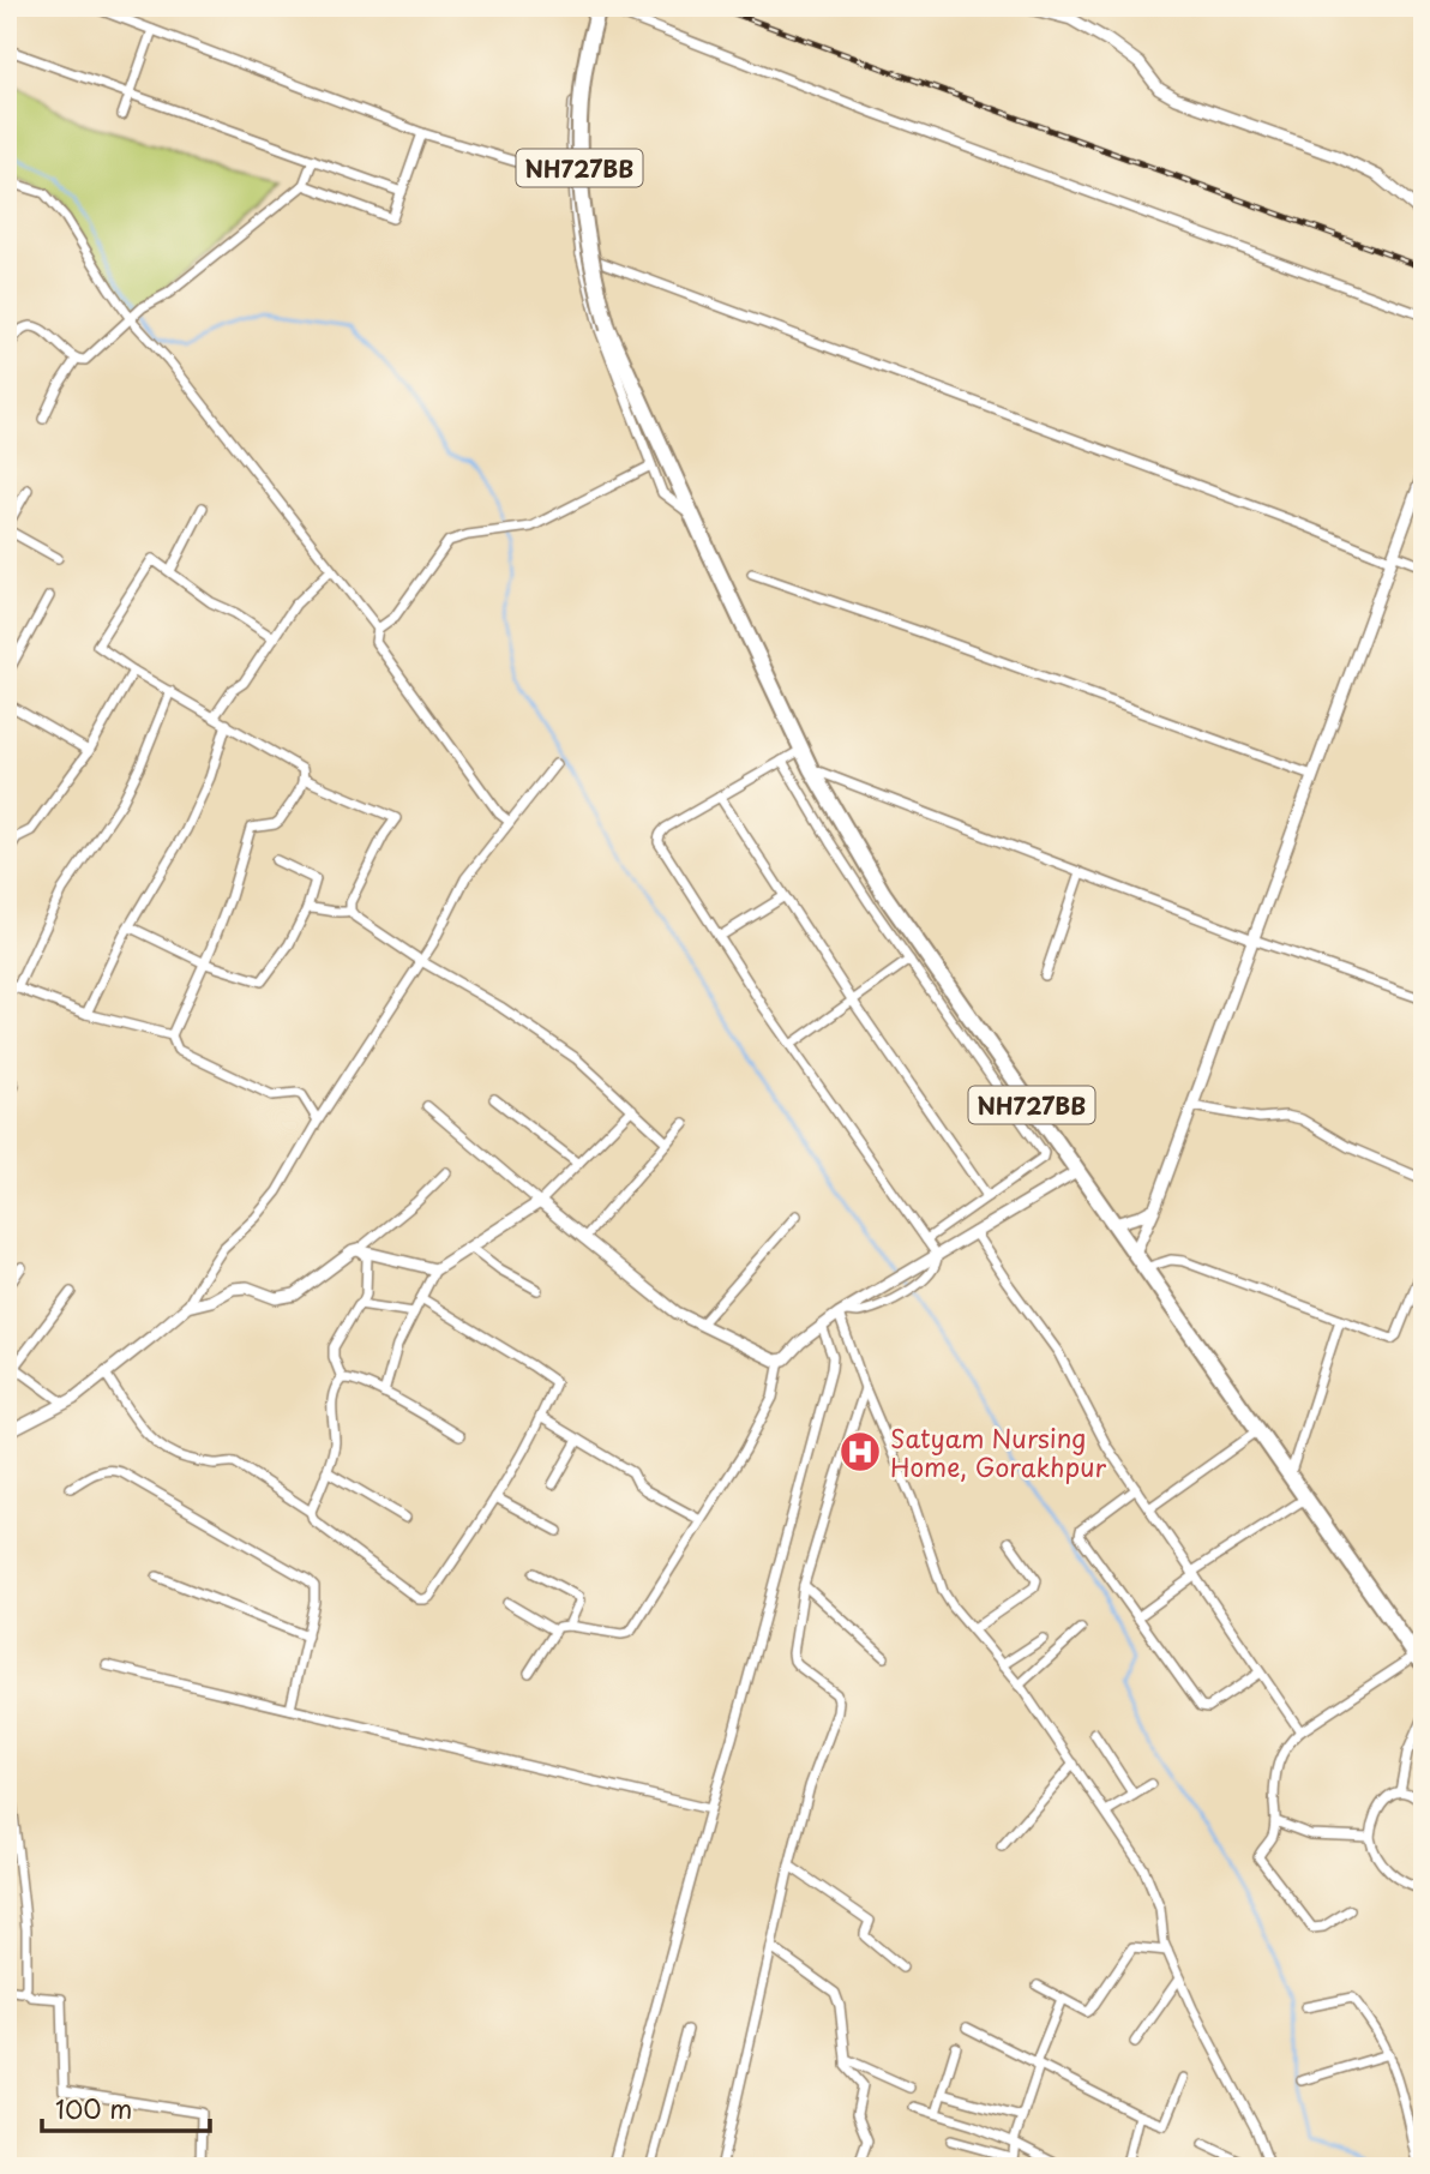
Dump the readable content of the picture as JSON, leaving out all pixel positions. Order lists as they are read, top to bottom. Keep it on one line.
{"streets":{"highway":["NH727BB"]},"places":{"hospital":["Satyam Nursing Home, Gorakhpur"]},"scale_bar":"100 m"}
